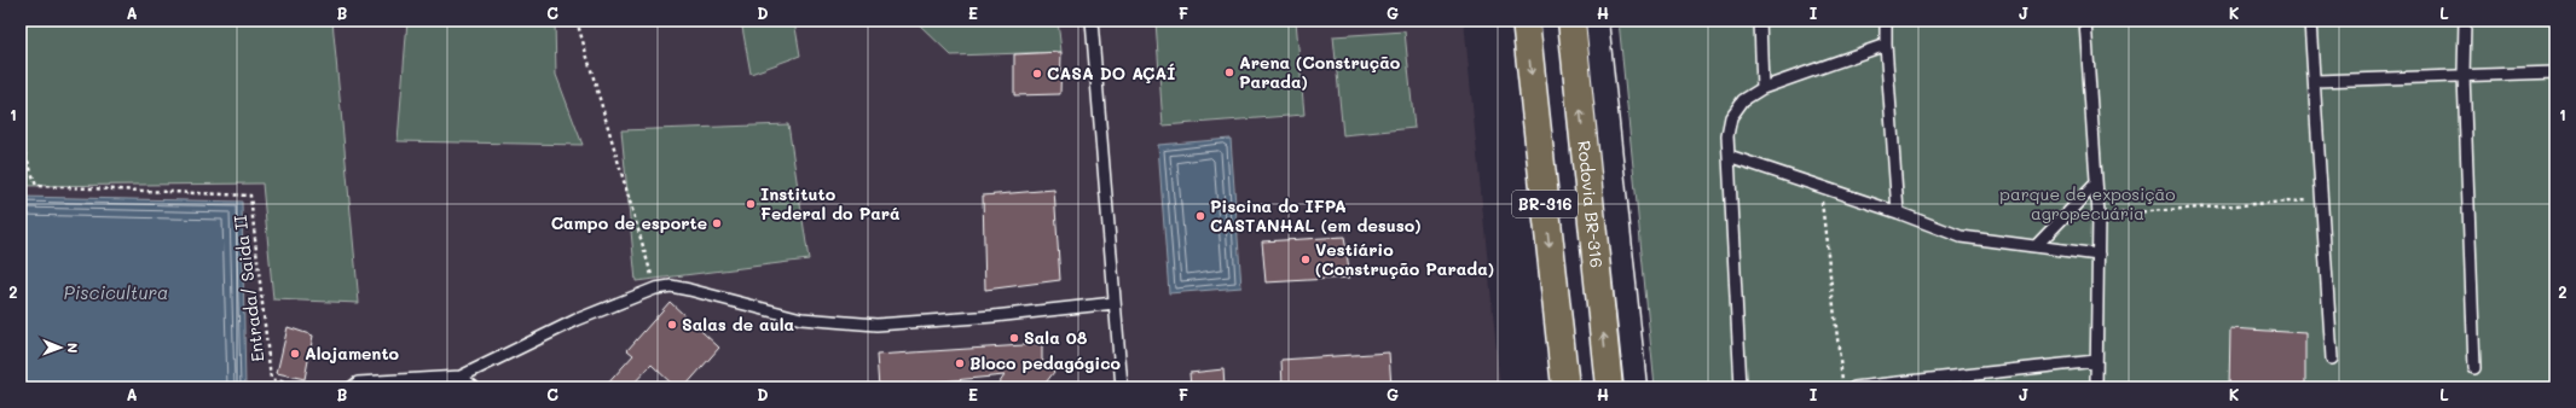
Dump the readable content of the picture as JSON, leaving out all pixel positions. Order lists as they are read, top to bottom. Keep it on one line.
{"streets":{"highway":["BR-316","Rodovia BR-316"],"path":["Entrada/ Saida II"]},"water":["Piscicultura"],"parks":["parque de exposição agropecuária"],"places":["Arena (Construção Parada)","CASA DO AÇAÍ","Instituto Federal do Pará","Piscina do IFPA CASTANHAL (em desuso)","Campo de esporte","Vestiário (Construção Parada)","Salas de aula","Sala 08","Alojamento","Bloco pedagógico"],"north":"right","grid":{"columns":["A","B","C","D","E","F","G","H","I","J","K","L"],"rows":["1","2"]}}
